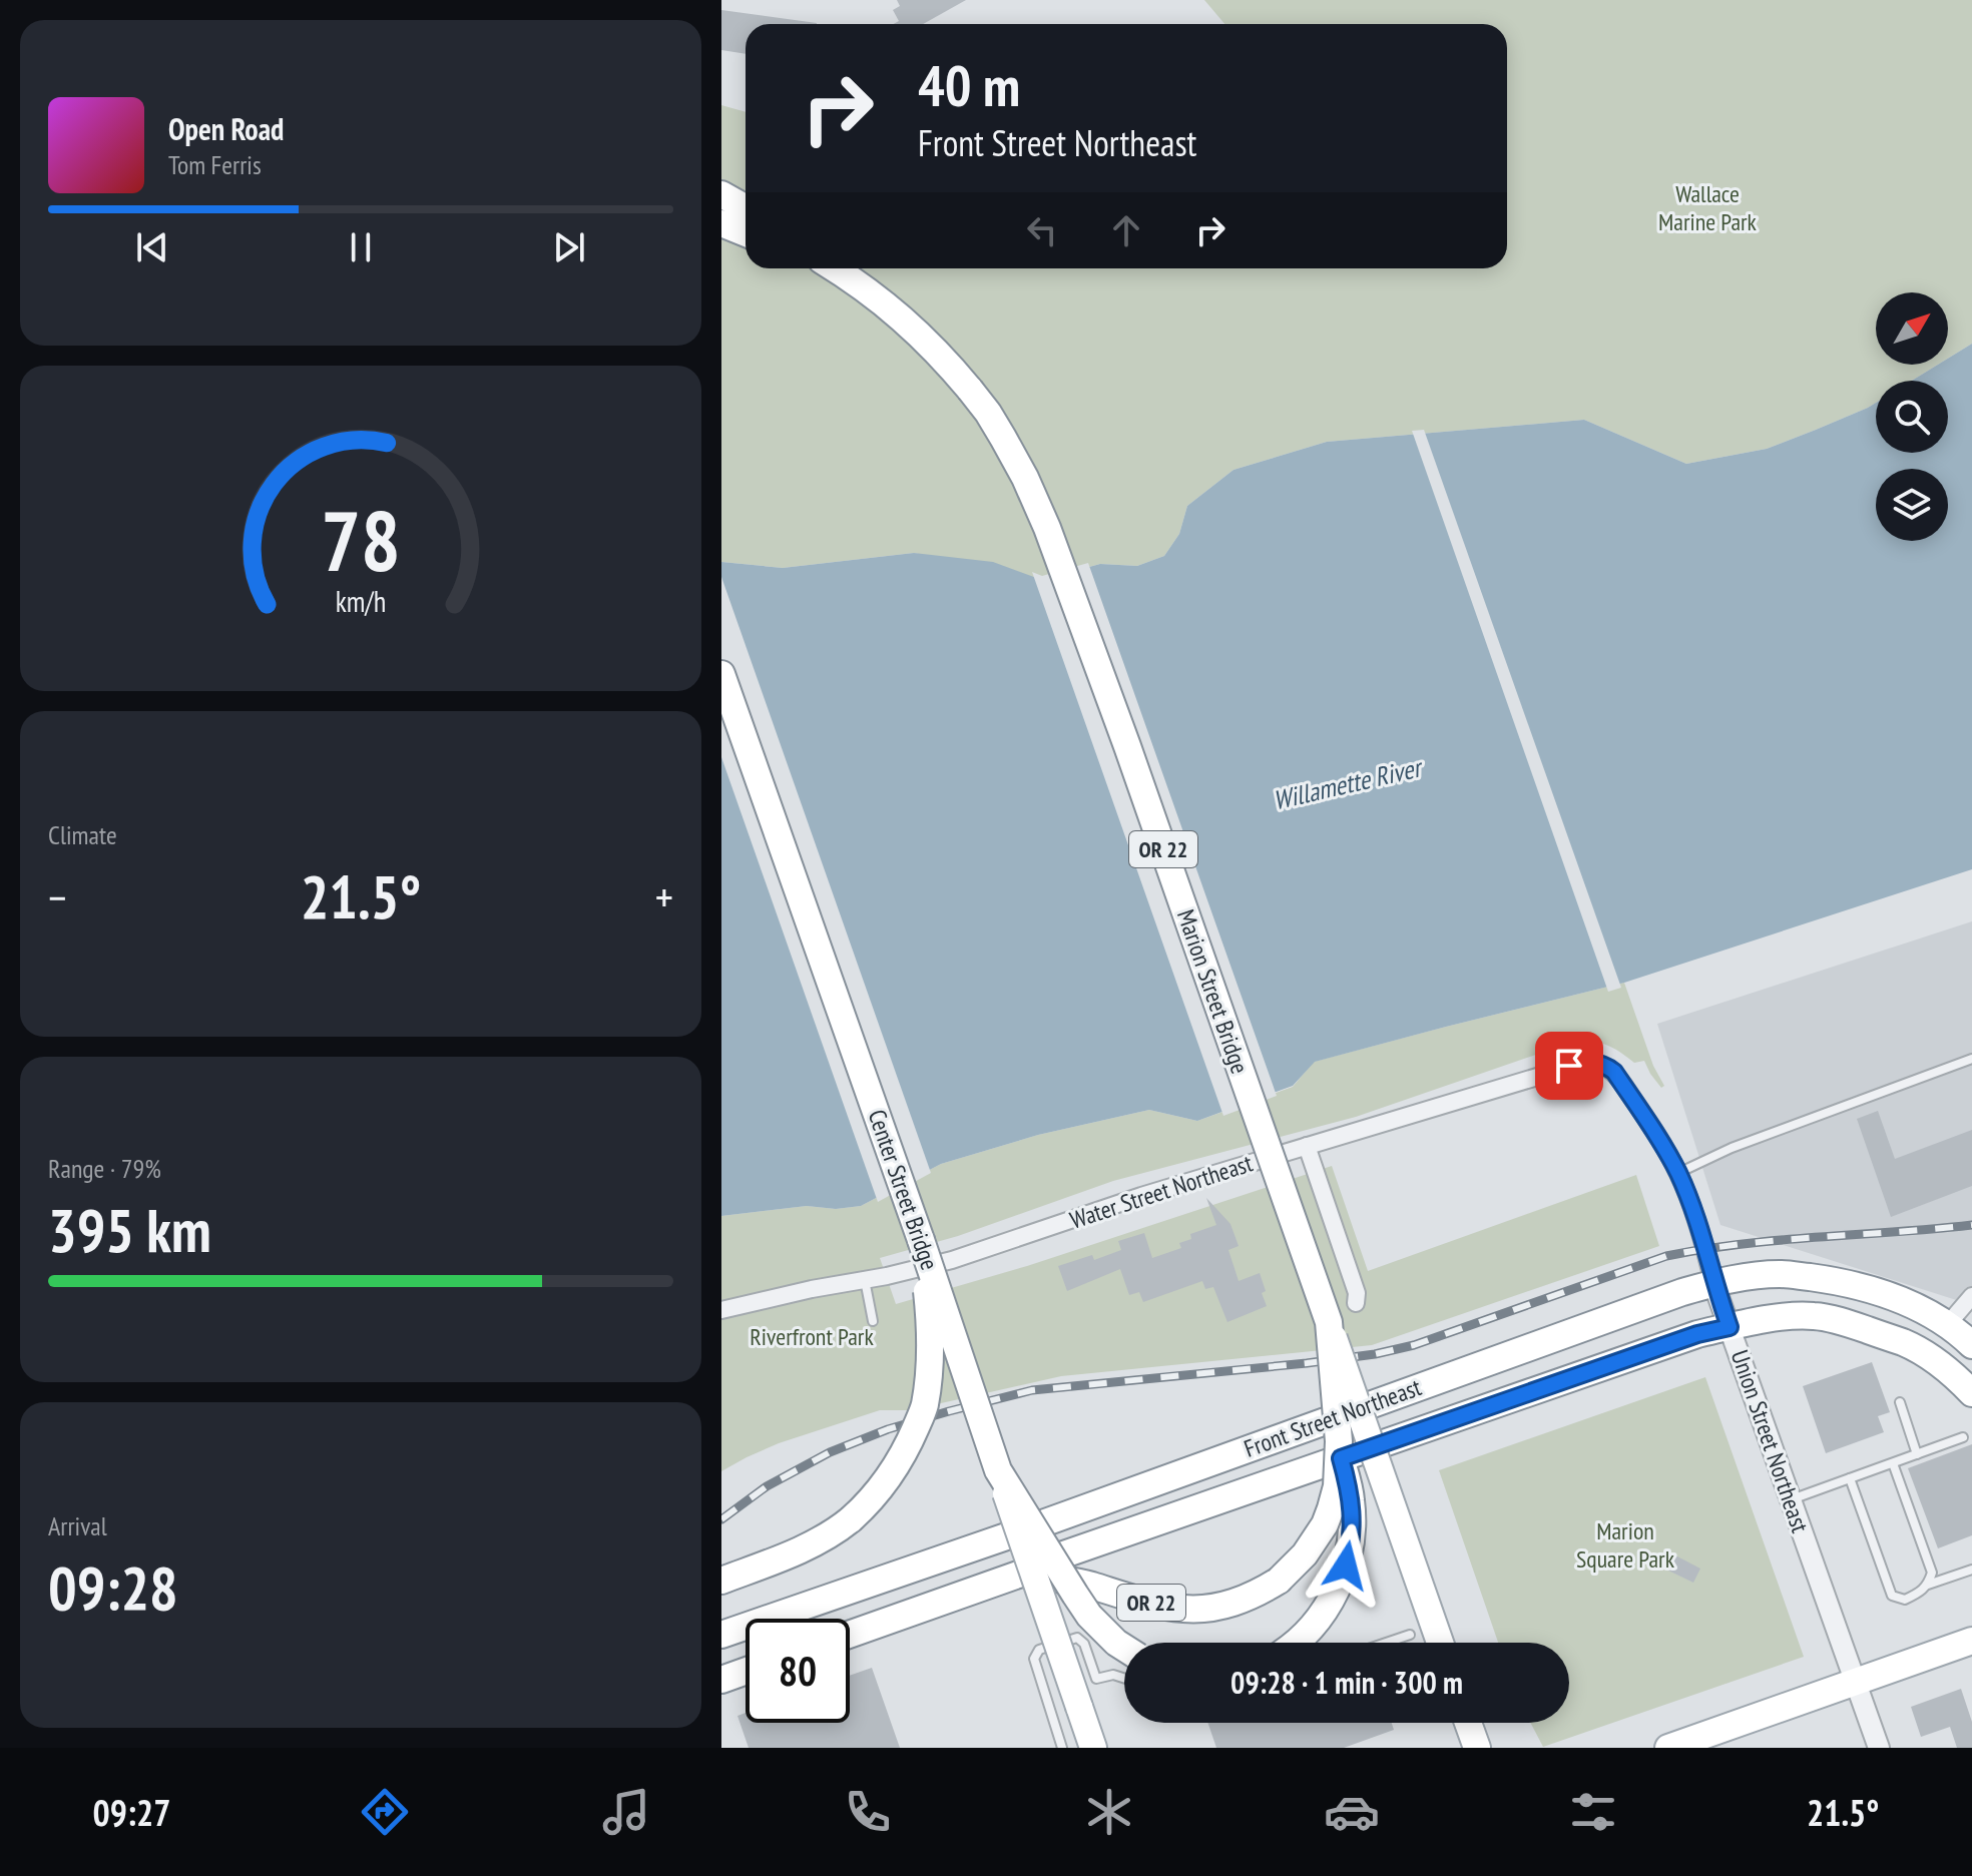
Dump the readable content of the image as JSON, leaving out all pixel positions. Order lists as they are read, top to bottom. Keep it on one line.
{"streets":{"main road":["OR 22","Marion Street Bridge","Center Street Bridge","Front Street Northeast"],"street":["Water Street Northeast","Union Street Northeast"]},"crossings":[["OR 22","Marion Street Bridge"],["OR 22","Front Street Northeast"],["Water Street Northeast","Union Street Northeast"],["Front Street Northeast","Union Street Northeast"]],"water":["Willamette River"],"parks":["Wallace Marine Park","Riverfront Park","Marion Square Park"],"north":"top right","page":{"turn":["40 m","Front Street Northeast"],"song":["Open Road","Tom Ferris"],"tile":["Climate",["Range · 79%","395 km"],["Arrival","09:28"]],"heat":["−","21.5°","+"],"limit":"80","trip":"09:28 · 1 min · 300 m","tabs":["09:27","21.5°"],"gauge":["78","km/h"]}}
